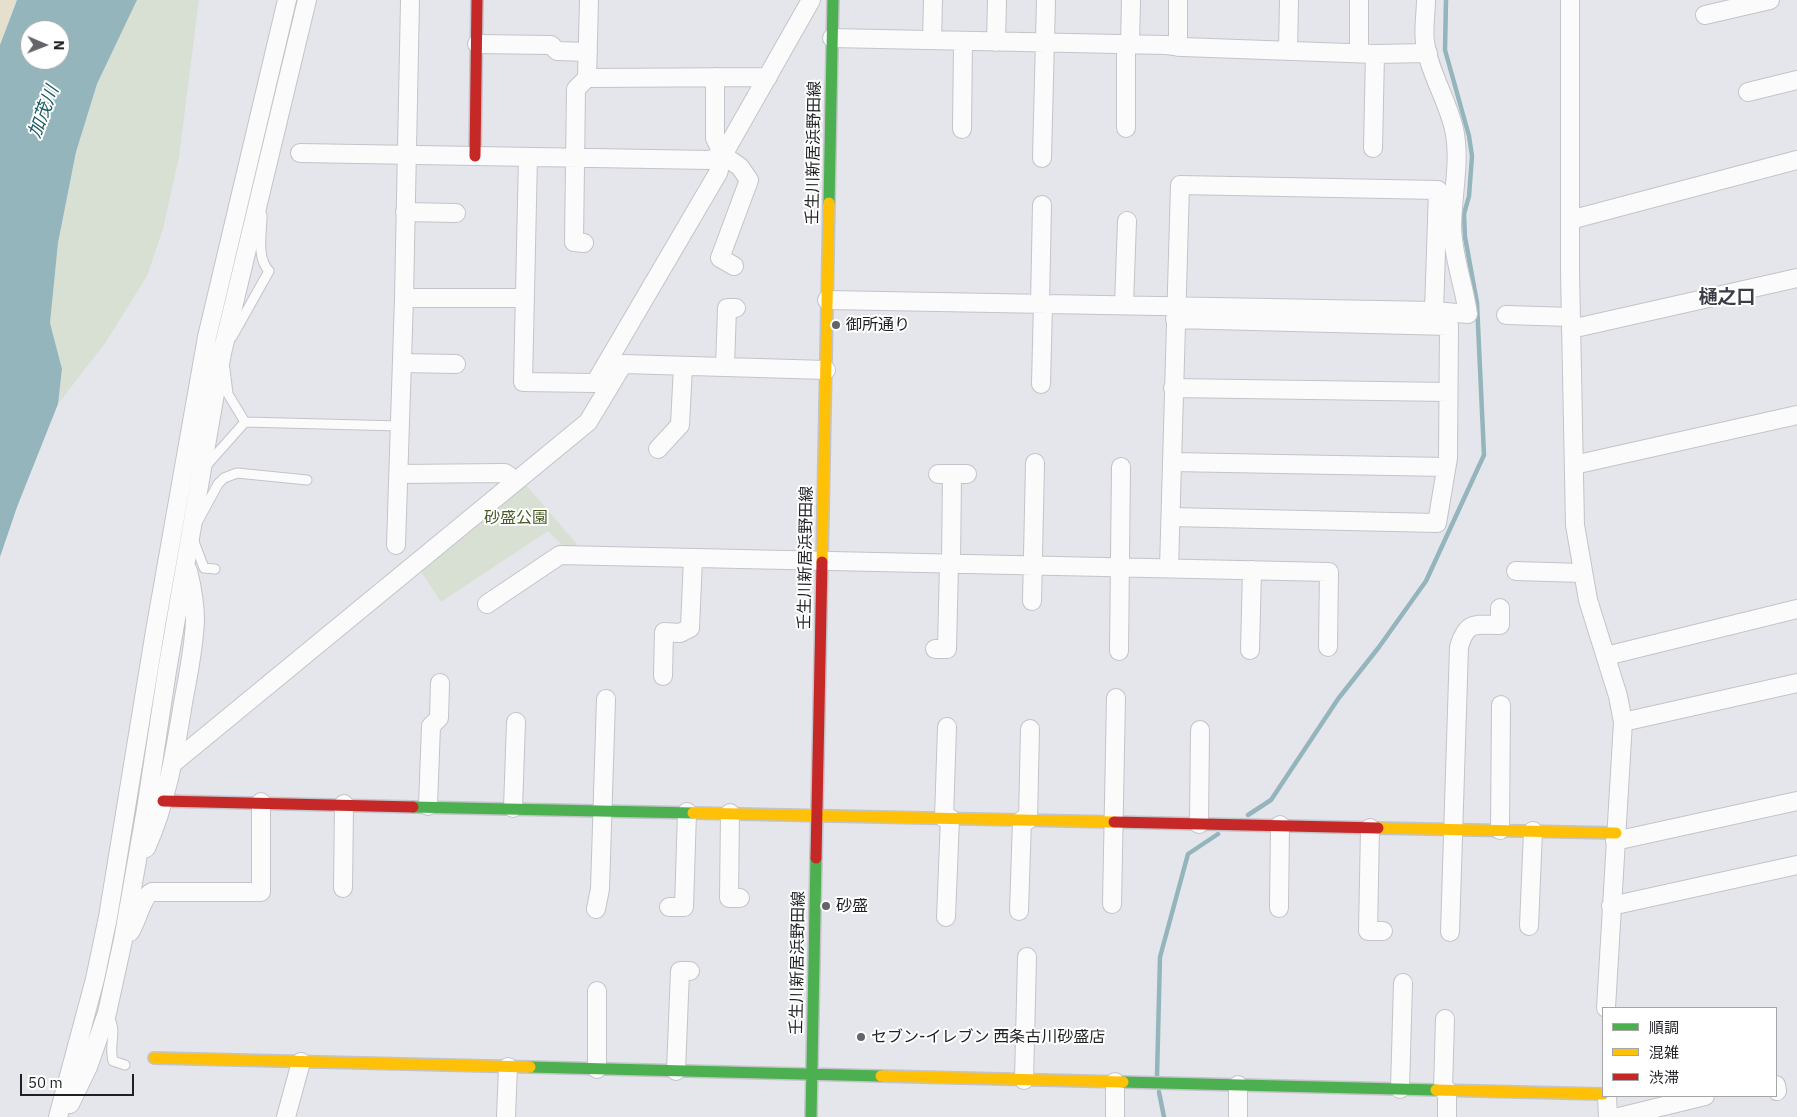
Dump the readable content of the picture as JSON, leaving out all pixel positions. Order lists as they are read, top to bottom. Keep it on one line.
{"streets":{"street":["壬生川新居浜野田線"]},"districts":["樋之口"],"water":["加茂川"],"parks":["砂盛公園"],"places":["御所通り","砂盛","セブン-イレブン 西条古川砂盛店"],"legend":["順調","混雑","渋滞"],"scale_bar":"50 m","north":"right"}
